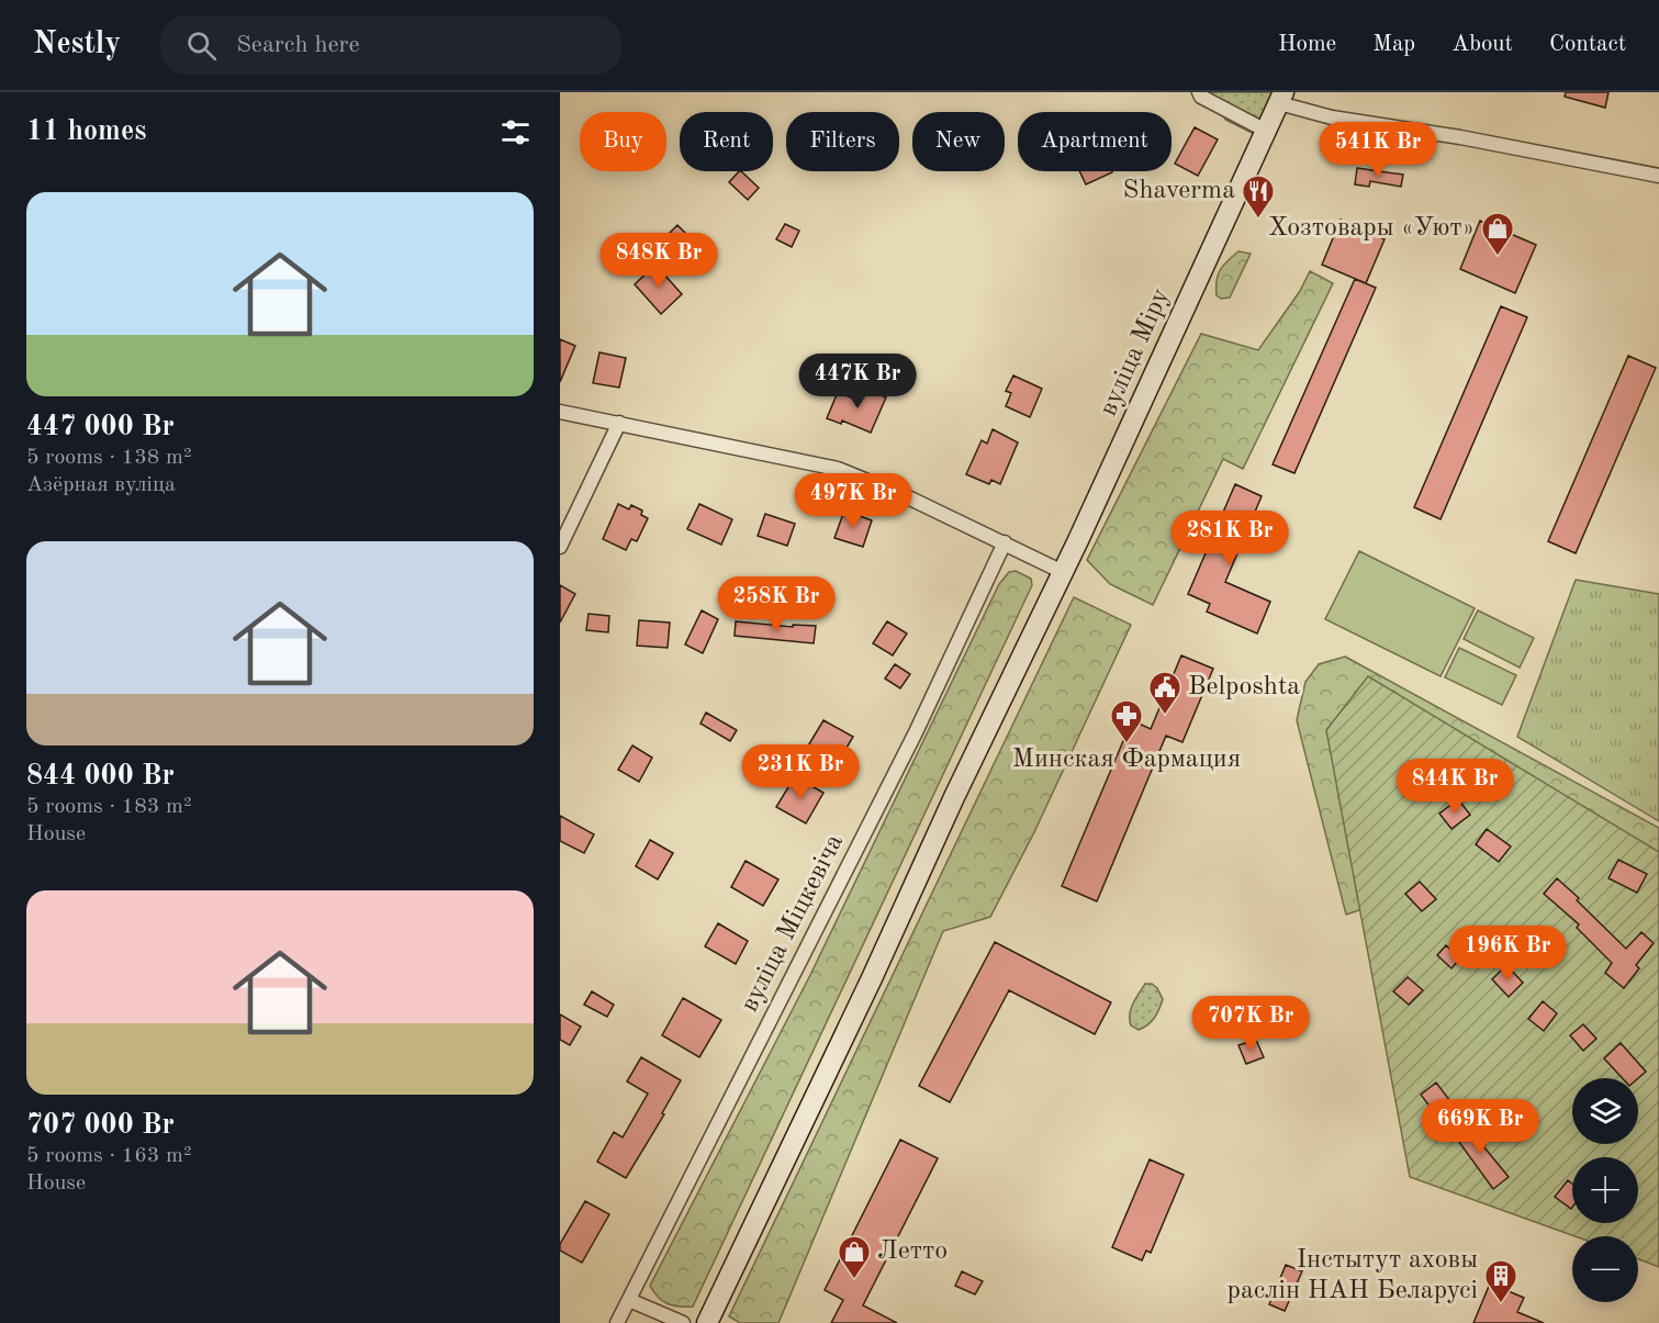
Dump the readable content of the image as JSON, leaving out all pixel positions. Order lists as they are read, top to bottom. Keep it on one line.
{"streets":{"street":["вуліца Міру","вуліца Міцкевіча"]},"places":{"restaurant":["Shaverma"],"shop":["Хозтовары «Уют»","Летто"],"public building":["Belposhta"],"pharmacy":["Минская Фармация"],"building":["Інстытут аховы раслін НАН Беларусі"]},"page":{"header":"Nestly","search":"Search here","nav":["Home","Map","About","Contact"],"heading":"11 homes","chip":["Buy","Rent","Filters","New","Apartment"],"price":["541K Br","848K Br","447K Br","497K Br","281K Br","258K Br","231K Br","844K Br","196K Br","707K Br","669K Br"],"list":[{"name":"447 000 Br","note":"5 rooms · 138 m² · Азёрная вуліца"},{"name":"844 000 Br","note":"5 rooms · 183 m² · House"},{"name":"707 000 Br","note":"5 rooms · 163 m² · House"}],"map_buttons":["+","−"]}}
